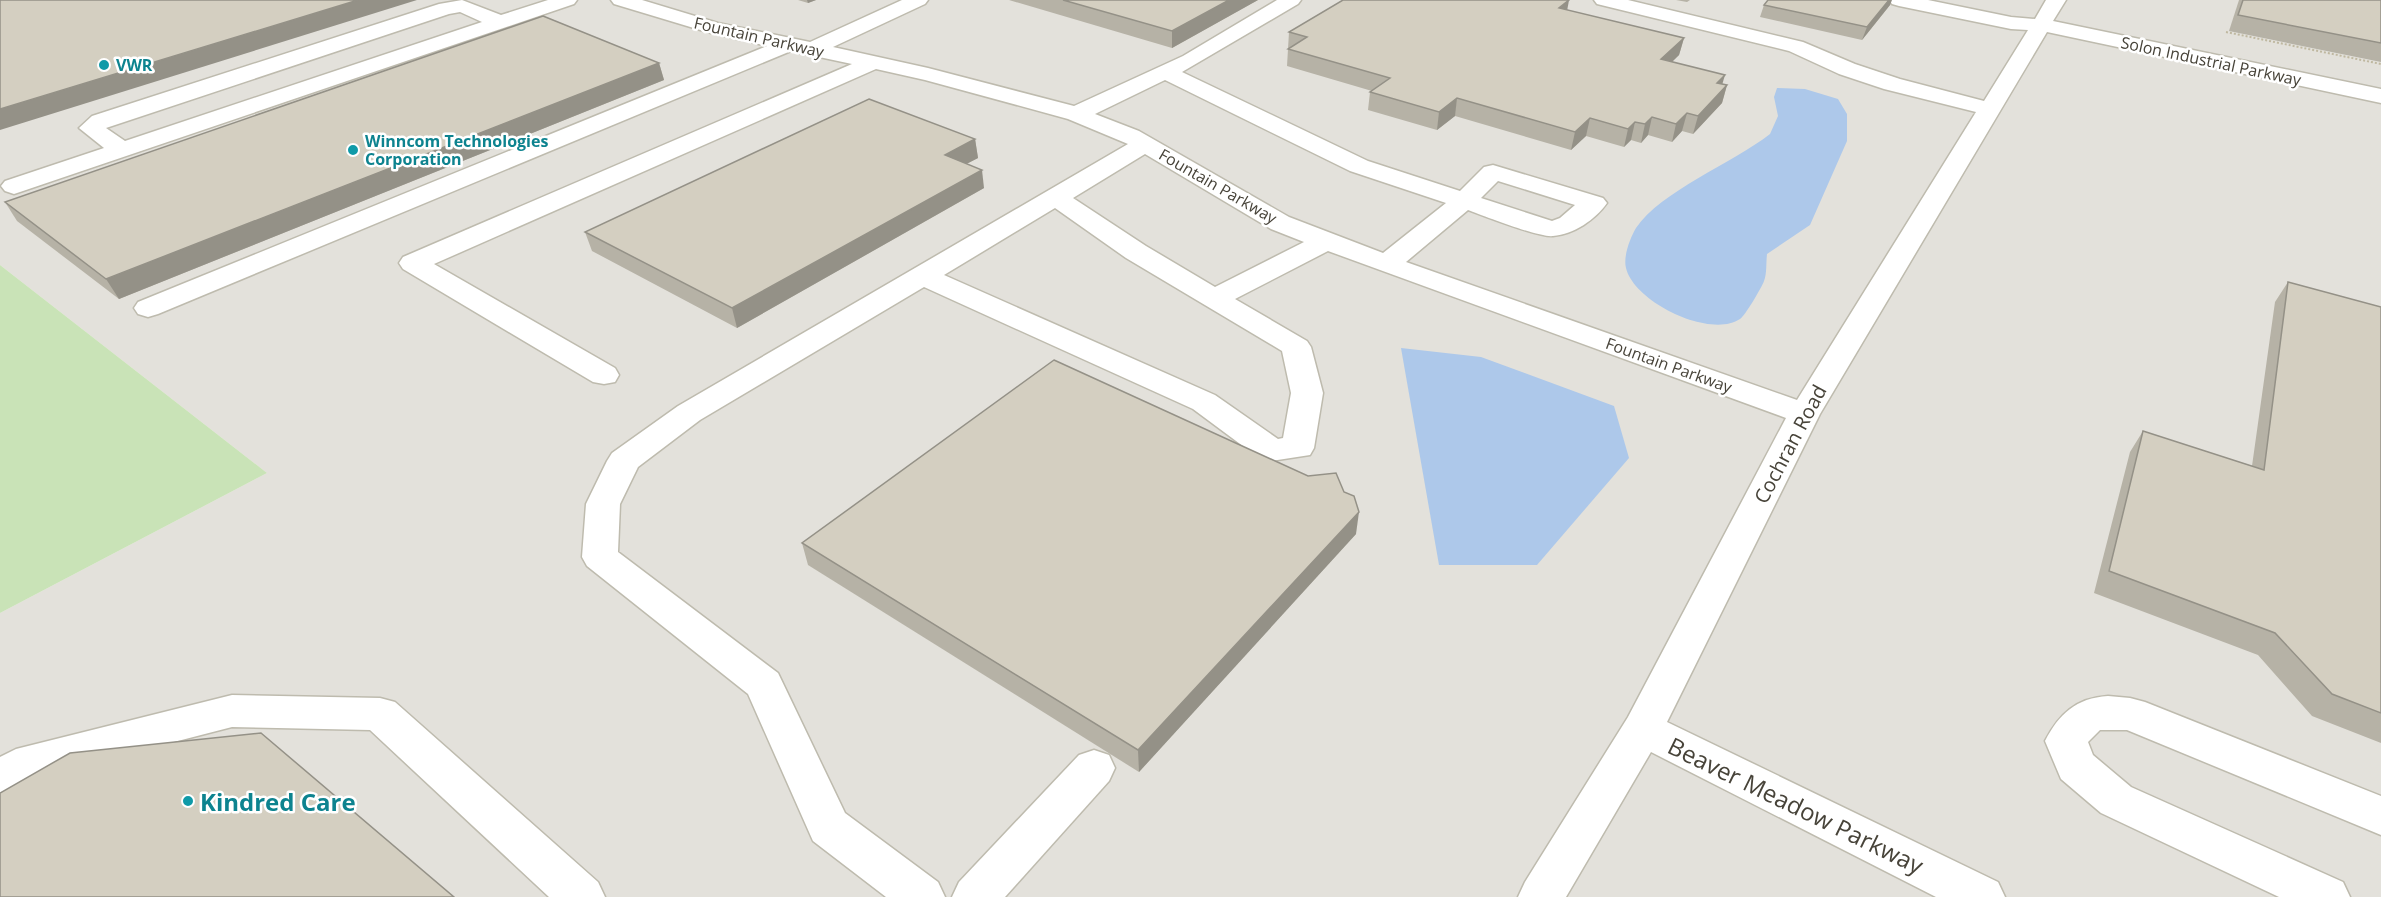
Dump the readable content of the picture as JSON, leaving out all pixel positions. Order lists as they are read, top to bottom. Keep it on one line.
{"streets":{"street":["Fountain Parkway","Solon Industrial Parkway","Cochran Road","Beaver Meadow Parkway"]},"crossings":[["Fountain Parkway","Cochran Road"],["Solon Industrial Parkway","Cochran Road"],["Cochran Road","Beaver Meadow Parkway"]],"places":["VWR","Winncom Technologies Corporation","Kindred Care"]}
